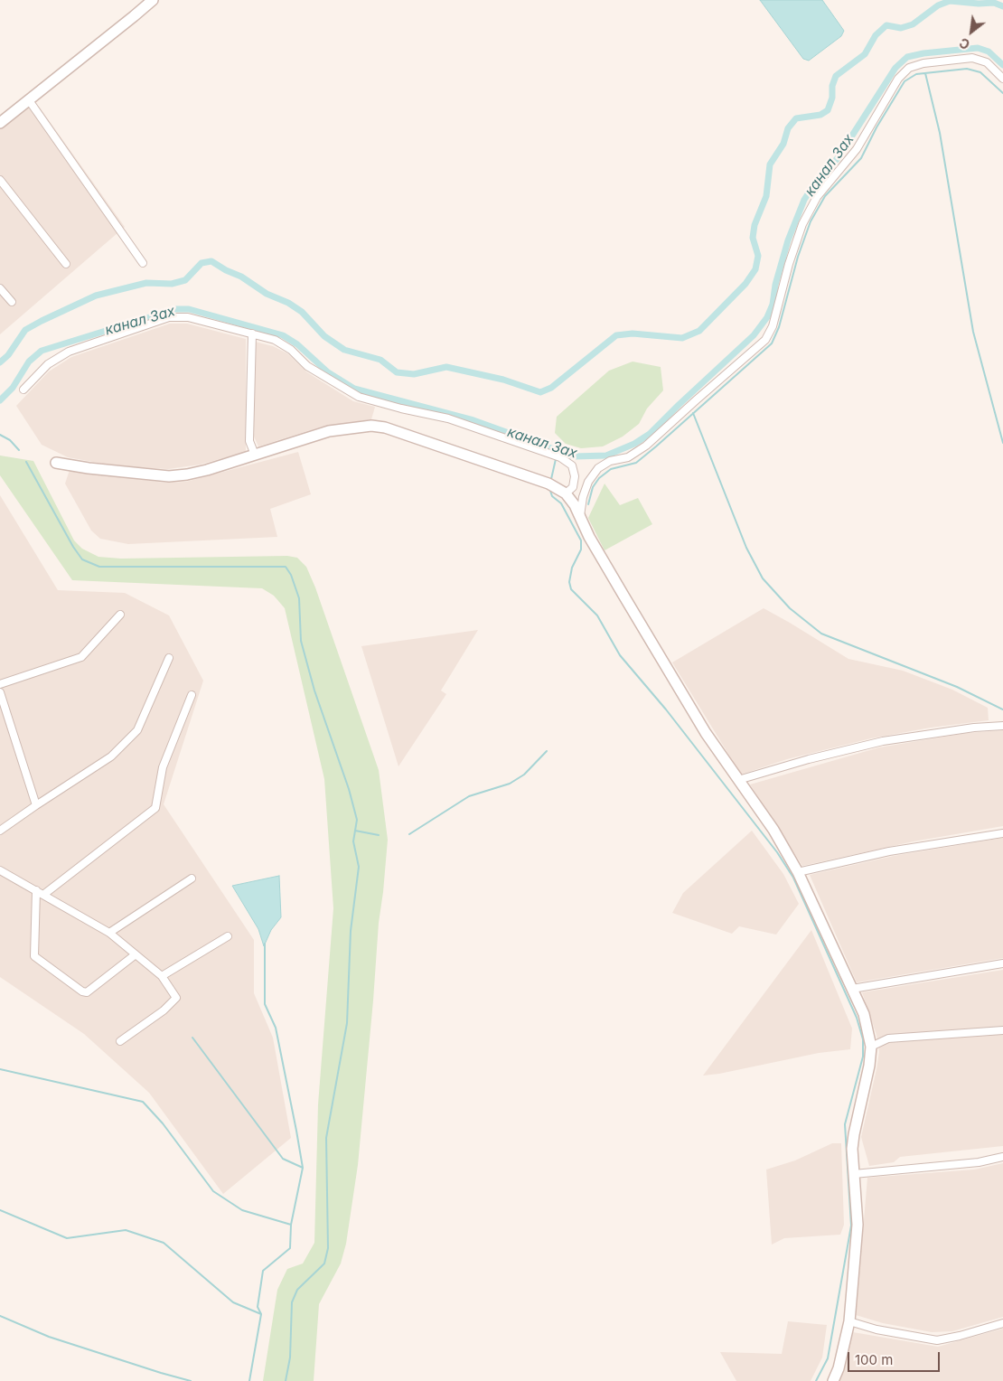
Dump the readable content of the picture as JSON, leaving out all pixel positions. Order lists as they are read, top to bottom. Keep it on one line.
{"water":["канал Зах"],"scale_bar":"100 m","north":"bottom left"}
